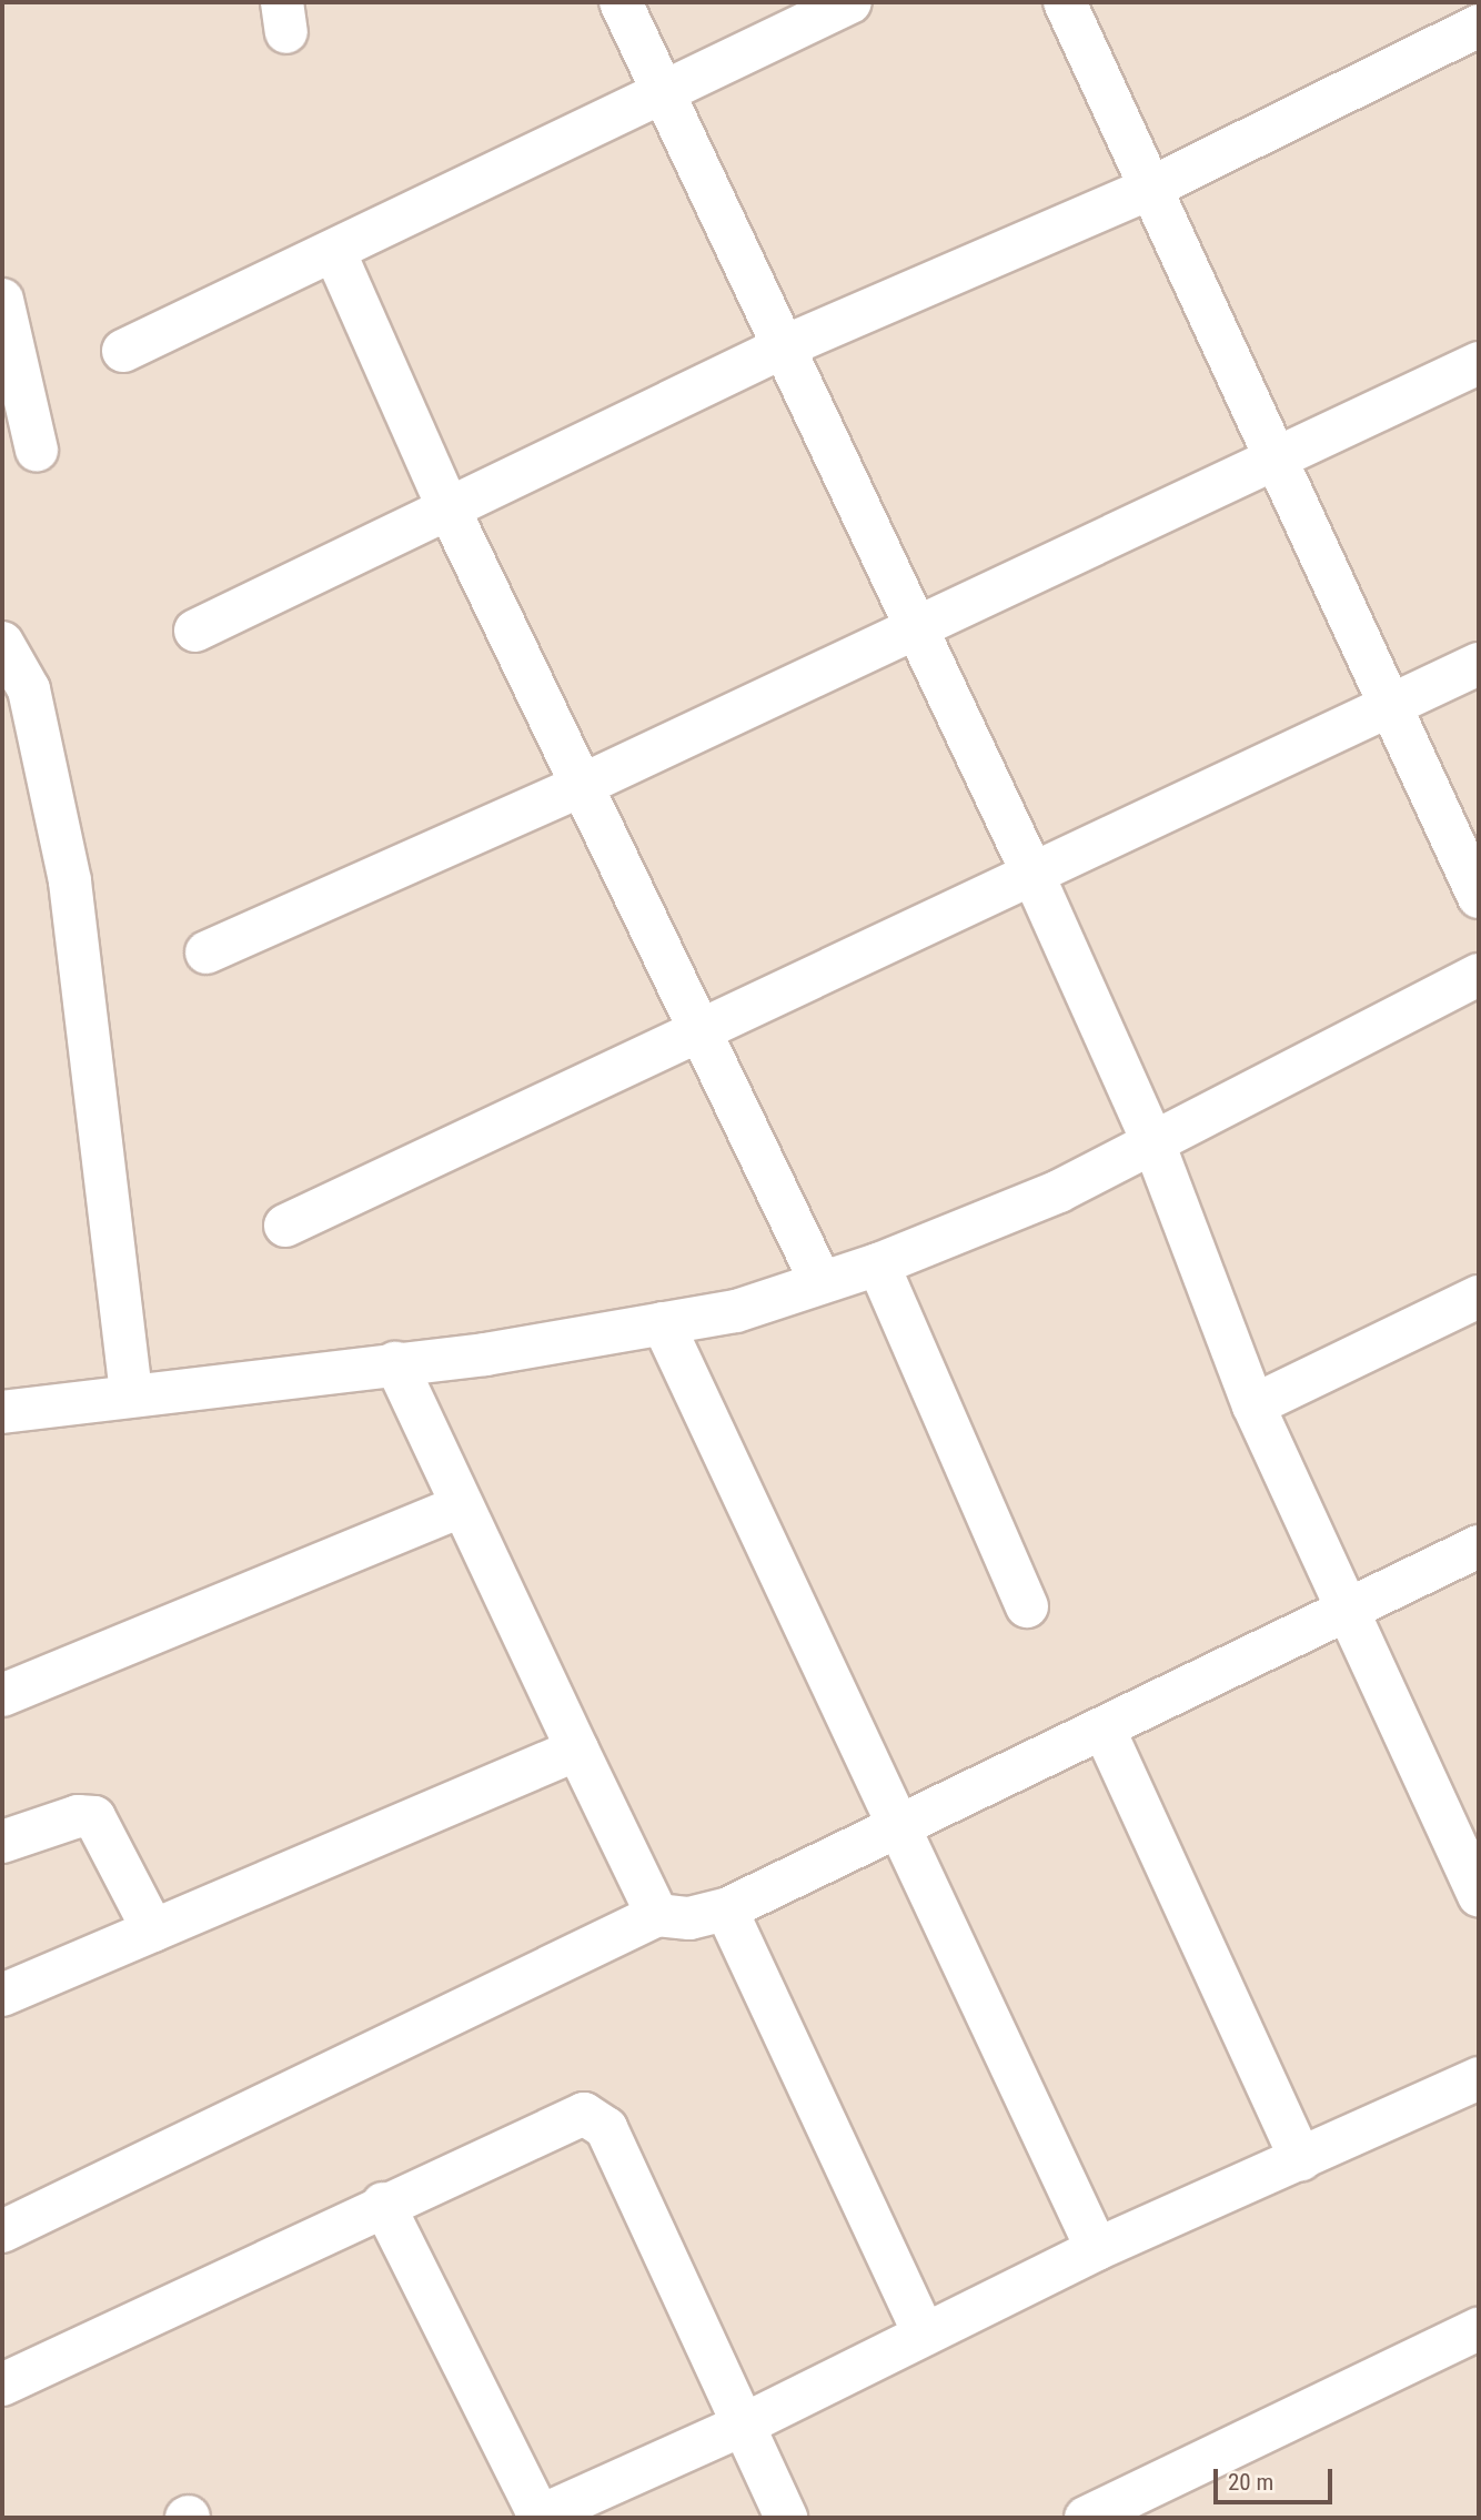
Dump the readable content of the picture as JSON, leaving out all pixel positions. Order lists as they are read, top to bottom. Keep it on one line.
{"scale_bar":"20 m"}
